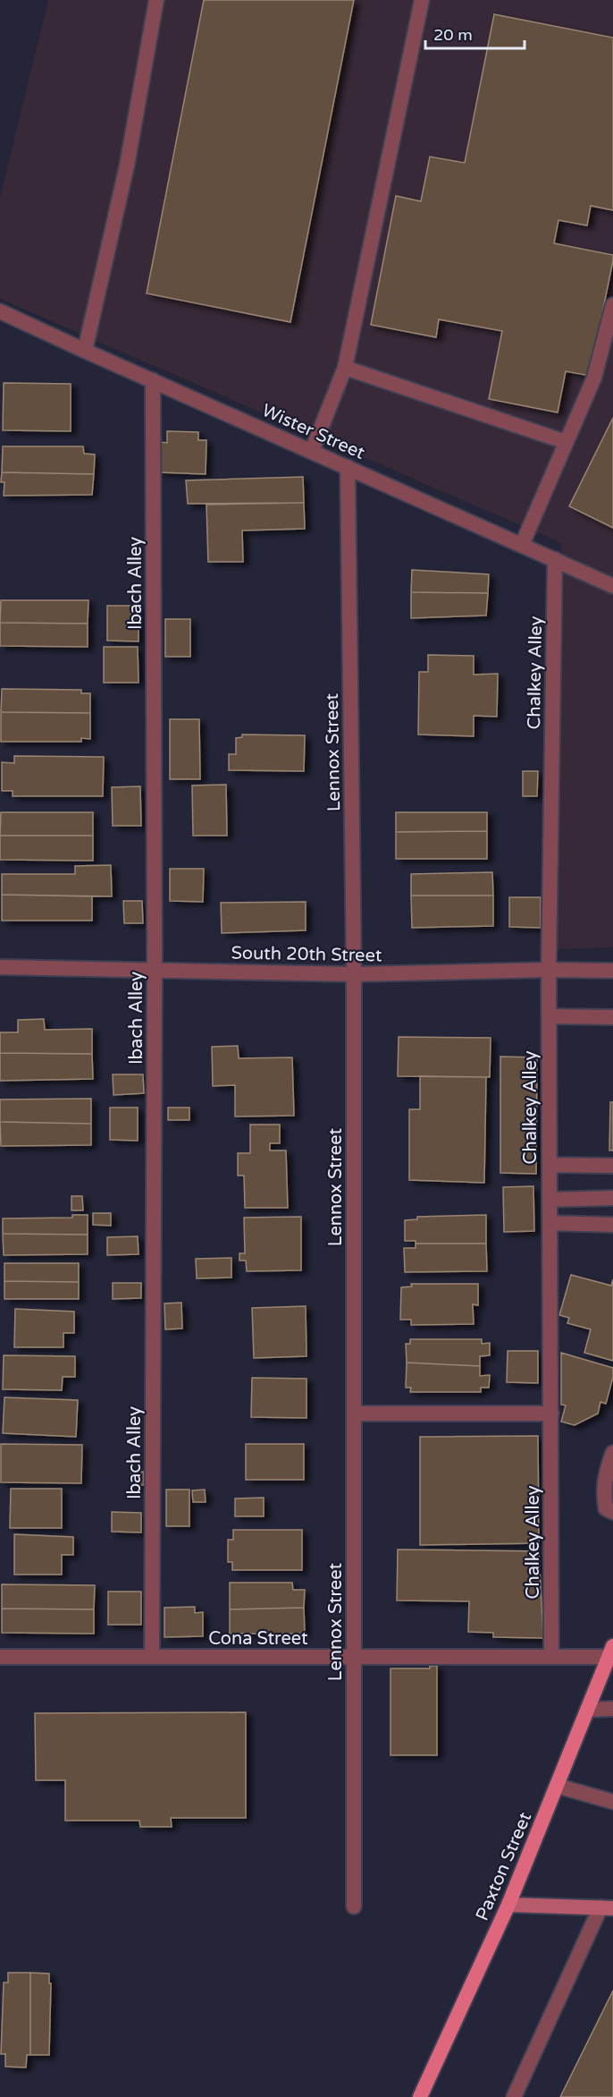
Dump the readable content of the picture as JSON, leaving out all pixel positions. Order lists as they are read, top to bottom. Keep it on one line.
{"streets":{"main road":["Paxton Street"],"street":["Wister Street","Ibach Alley","Chalkey Alley","Lennox Street","South 20th Street","Cona Street"]},"crossings":[["Wister Street","Ibach Alley"],["Wister Street","Chalkey Alley"],["Wister Street","Lennox Street"],["Ibach Alley","South 20th Street"],["Ibach Alley","Cona Street"],["Chalkey Alley","South 20th Street"],["Chalkey Alley","Cona Street"],["Lennox Street","South 20th Street"],["Lennox Street","Cona Street"],["Cona Street","Paxton Street"]],"scale_bar":"20 m"}
